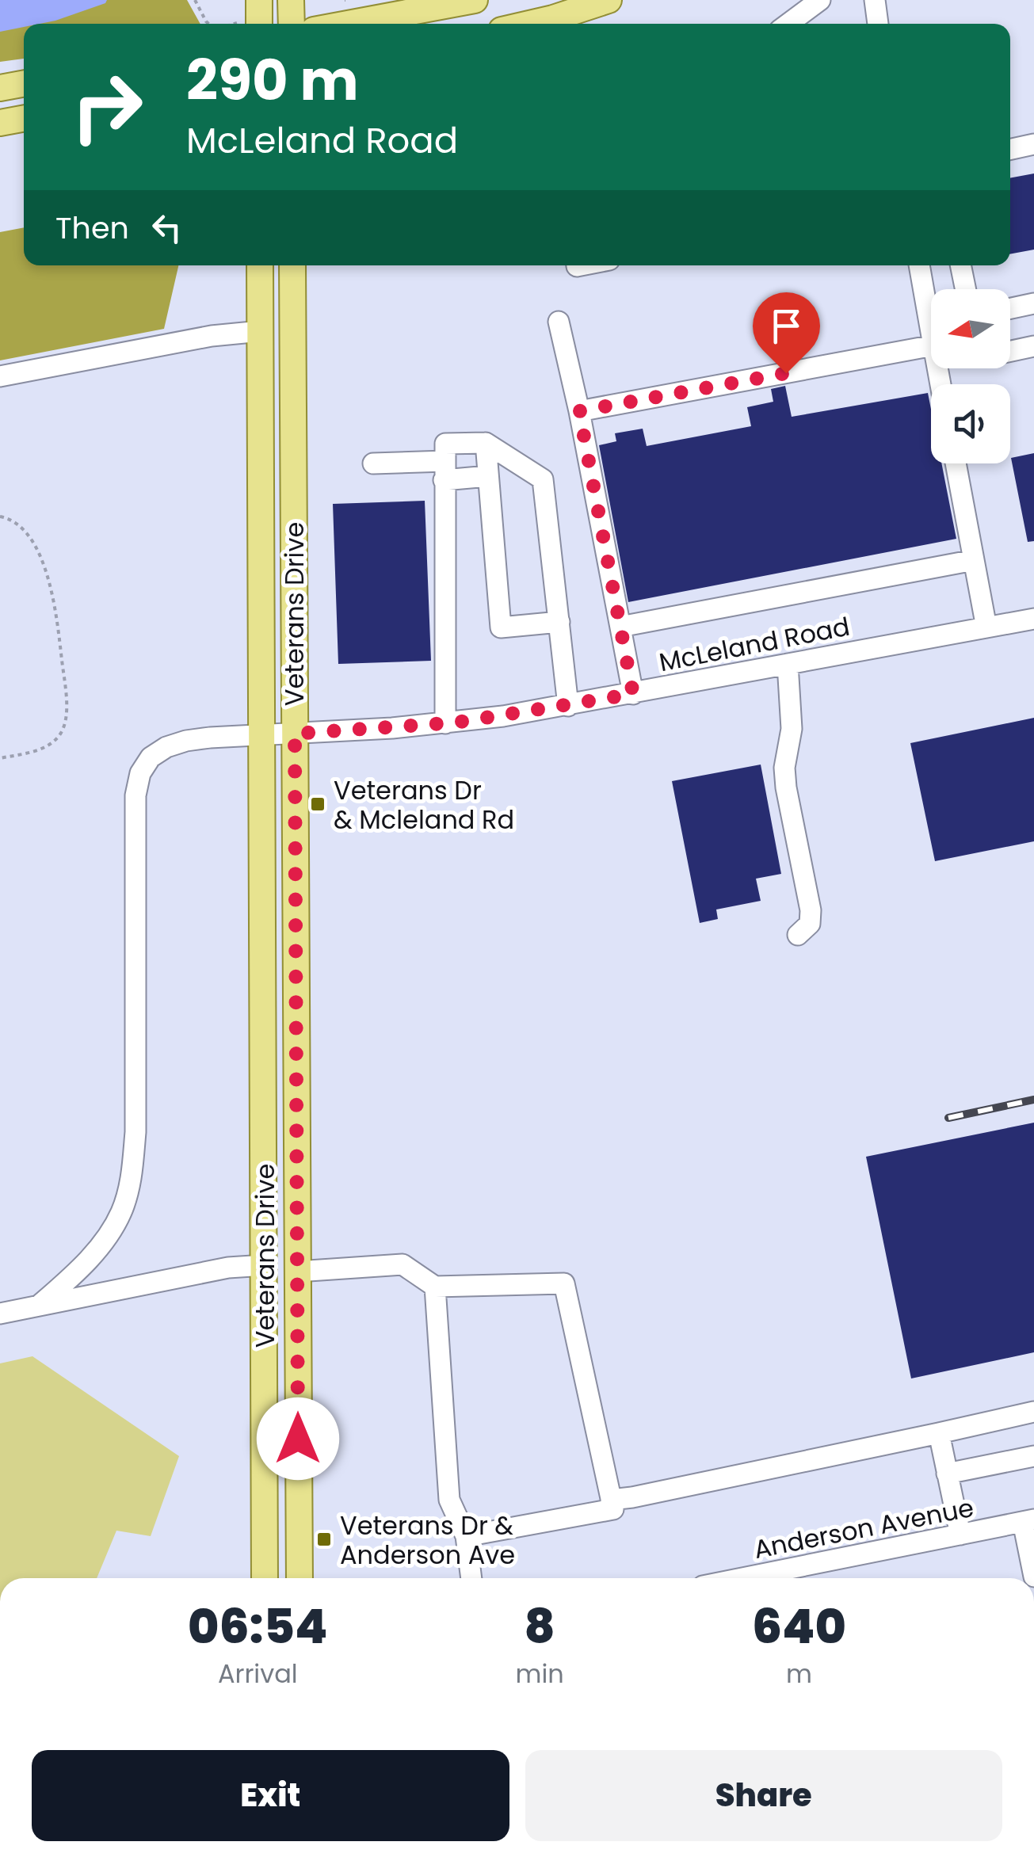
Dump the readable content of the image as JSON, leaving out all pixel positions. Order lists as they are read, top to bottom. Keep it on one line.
{"streets":{"main road":["Veterans Drive"],"street":["McLeland Road","Anderson Avenue"]},"crossings":[["Veterans Drive","McLeland Road"]],"places":{"transit":["Veterans Dr & Mcleland Rd","Veterans Dr & Anderson Ave"]},"north":"left","page":{"turn":["290 m","McLeland Road"],"then":"Then","eta":["06:54","Arrival","8","min","640","m"],"buttons":["Exit","Share"]}}
